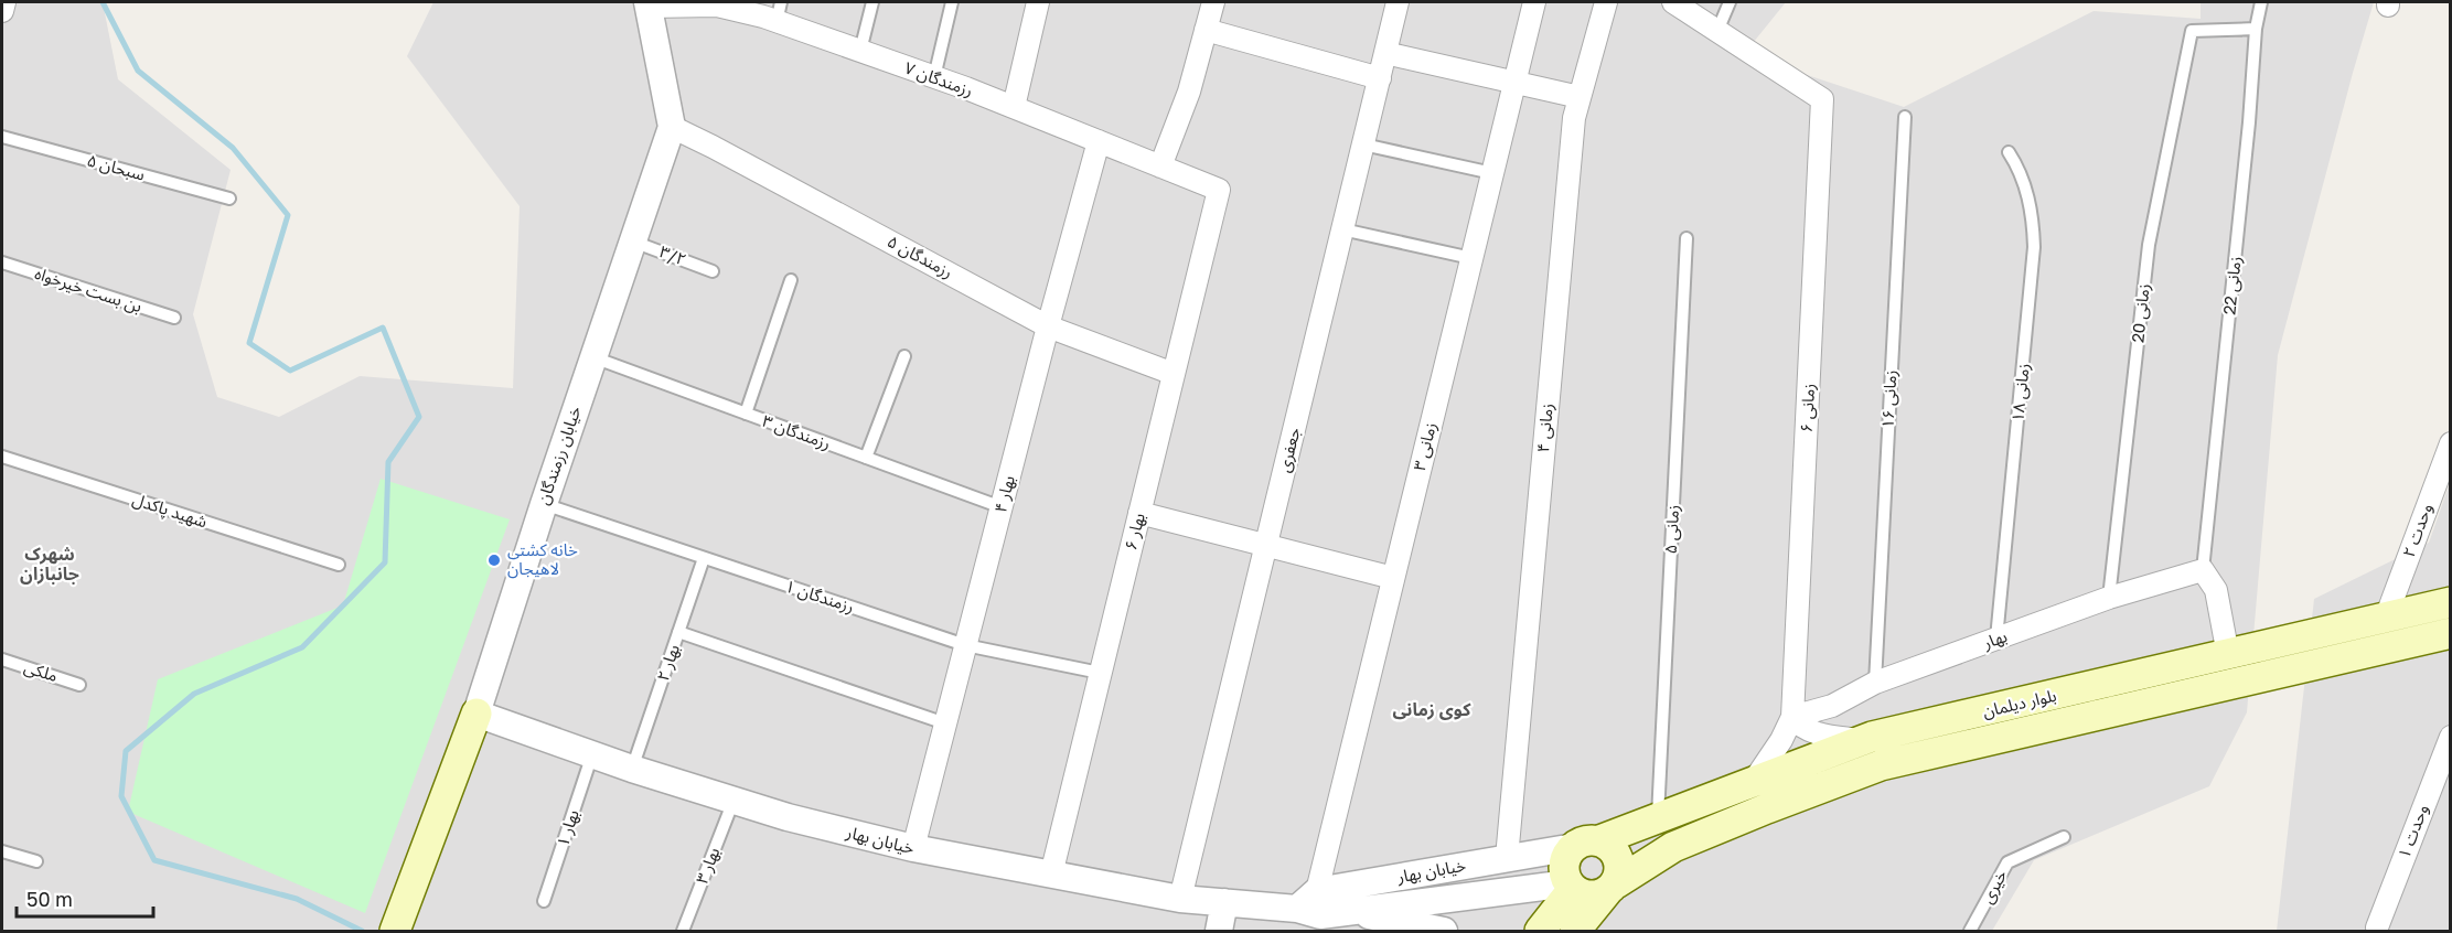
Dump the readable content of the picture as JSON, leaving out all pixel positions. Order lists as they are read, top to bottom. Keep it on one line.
{"streets":{"main road":["خیابان رزمندگان","بلوار دیلمان"],"street":["رزمندگان ۷","رزمندگان ۵","زمانی ۶","زمانی ۴","زمانی ۳","جعفری","بهار ۴","وحدت ۲","بهار ۶","بهار","وحدت ۱","خیابان بهار"],"lane":["سبحان ۵","۳/۲","زمانی 22","بن بست خیرخواه","زمانی 20","زمانی ۱۸","زمانی ۱۶","رزمندگان ۳","شهید پاکدل","زمانی ۵","رزمندگان ۱","بهار ۲","ملکی","بهار ۱","بهار ۳","خیری"]},"crossings":[["رزمندگان ۷","خیابان رزمندگان"],["رزمندگان ۷","بهار ۴"],["رزمندگان ۷","بهار ۶"],["۳/۲","خیابان رزمندگان"],["رزمندگان ۵","خیابان رزمندگان"],["رزمندگان ۵","بهار ۴"],["رزمندگان ۵","بهار ۶"],["زمانی 22","زمانی 20"],["زمانی 22","بهار"],["زمانی 20","بهار"],["زمانی ۱۸","بهار"],["زمانی ۱۶","بهار"],["زمانی ۶","بهار"],["زمانی ۴","خیابان بهار"],["رزمندگان ۳","خیابان رزمندگان"],["رزمندگان ۳","بهار ۴"],["زمانی ۳","خیابان بهار"],["جعفری","خیابان بهار"],["خیابان رزمندگان","رزمندگان ۱"],["خیابان رزمندگان","خیابان بهار"],["بهار ۴","رزمندگان ۱"],["بهار ۴","خیابان بهار"],["زمانی ۵","بلوار دیلمان"],["وحدت ۲","بلوار دیلمان"],["بهار ۶","رزمندگان ۱"],["بهار ۶","خیابان بهار"],["رزمندگان ۱","بهار ۲"],["بهار ۲","خیابان بهار"],["بلوار دیلمان","خیابان بهار"],["بهار ۱","خیابان بهار"],["خیابان بهار","بهار ۳"]],"districts":["شهرک جانبازان","کوی زمانی"],"places":["خانه کشتی لاهیجان"],"scale_bar":"50 m"}
